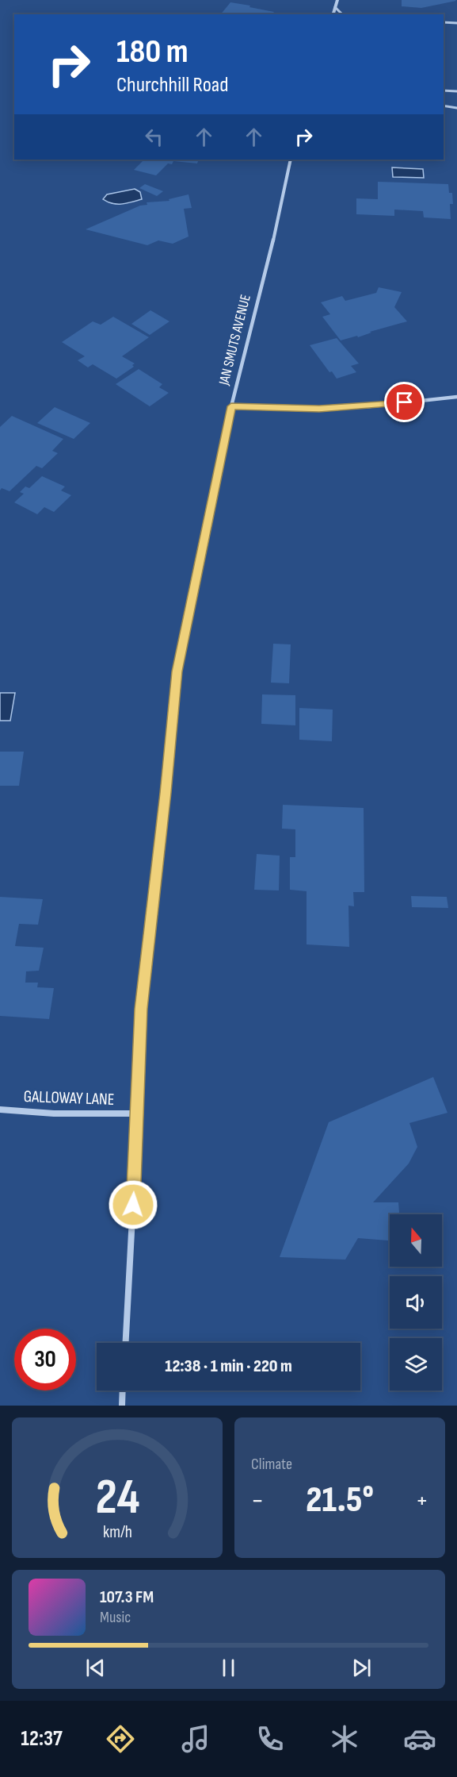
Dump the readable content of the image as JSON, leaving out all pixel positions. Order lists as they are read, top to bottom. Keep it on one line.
{"streets":{"street":["JAN SMUTS AVENUE","GALLOWAY LANE"]},"crossings":[["JAN SMUTS AVENUE","GALLOWAY LANE"]],"north":"top","page":{"turn":["180 m","Churchhill Road"],"limit":"30","trip":"12:38 · 1 min · 220 m","tile":"Climate","heat":["−","21.5°","+"],"song":["107.3 FM","Music"],"tabs":"12:37","gauge":["24","km/h"]}}
